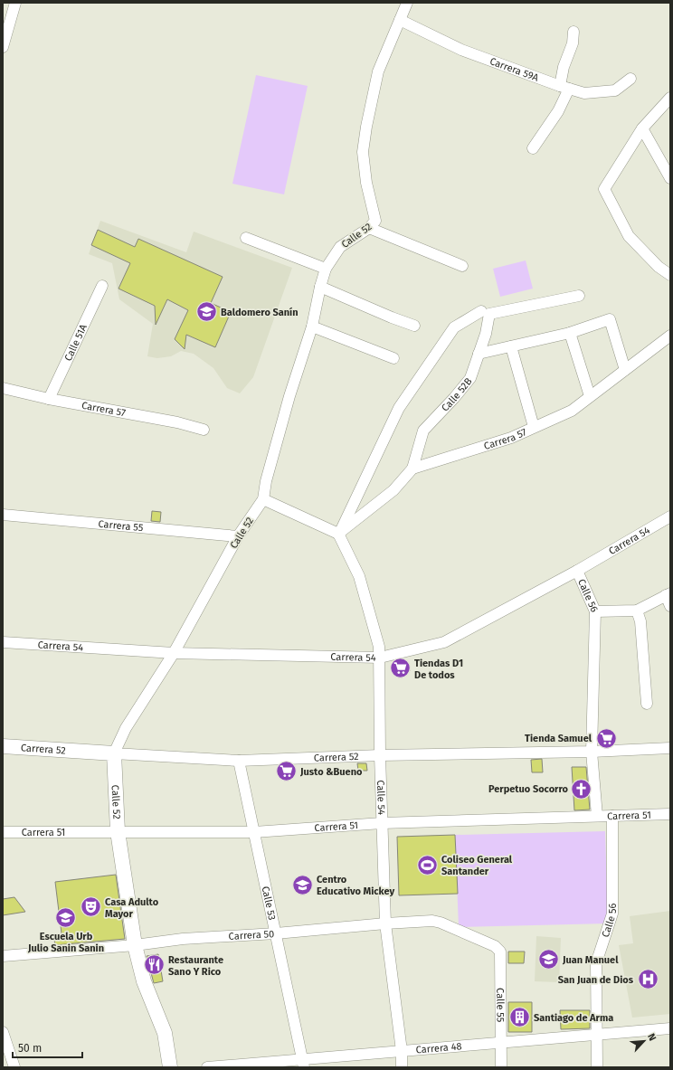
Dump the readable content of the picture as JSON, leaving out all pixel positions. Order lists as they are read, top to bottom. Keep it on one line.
{"streets":{"street":["Carrera 59A","Calle 52","Calle 51A","Calle 52B","Carrera 57","Carrera 55","Carrera 54","Calle 56","Carrera 52","Calle 54","Carrera 51","Calle 53","Carrera 50","Calle 55","Carrera 48"]},"crossings":[["Carrera 59A","Calle 52"],["Calle 52","Carrera 55"],["Calle 52","Carrera 54"],["Calle 52","Carrera 52"],["Calle 52","Carrera 51"],["Calle 52","Carrera 50"],["Calle 51A","Carrera 57"],["Calle 52B","Carrera 57"],["Carrera 54","Calle 56"],["Carrera 54","Calle 54"],["Calle 56","Carrera 52"],["Calle 56","Carrera 51"],["Calle 56","Carrera 48"],["Carrera 52","Calle 54"],["Carrera 52","Calle 53"],["Calle 54","Carrera 51"],["Calle 54","Carrera 50"],["Calle 54","Carrera 48"],["Carrera 51","Calle 53"],["Calle 53","Carrera 50"],["Calle 53","Carrera 48"],["Carrera 50","Calle 55"],["Calle 55","Carrera 48"]],"places":{"school or university":["Baldomero Sanín","Centro Educativo Mickey","Escuela Urb Julio Sanin Sanin","Juan Manuel"],"supermarket":["Tiendas D1 De todos","Tienda Samuel","Justo &Bueno"],"church":["Perpetuo Socorro"],"sports":["Coliseo General Santander"],"theatre":["Casa Adulto Mayor"],"restaurant":["Restaurante Sano Y Rico"],"hospital":["San Juan de Dios"],"building":["Santiago de Arma"]},"scale_bar":"50 m","north":"top right"}
